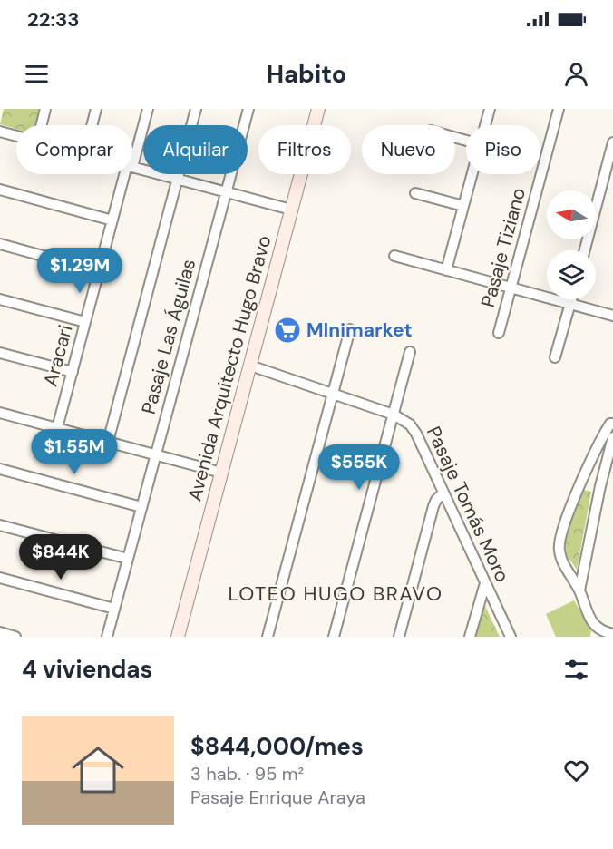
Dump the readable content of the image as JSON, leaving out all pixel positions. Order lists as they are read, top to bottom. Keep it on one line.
{"streets":{"street":["Pasaje Tiziano","Pasaje Las Águilas","Aracari","Avenida Arquitecto Hugo Bravo","Pasaje Tomás Moro"]},"crossings":[["Avenida Arquitecto Hugo Bravo","Pasaje Tomás Moro"]],"districts":["LOTEO HUGO BRAVO"],"places":{"supermarket":["MInimarket"]},"north":"left","page":{"status":"22:33","header":"Habito","chip":["Comprar","Alquilar","Filtros","Nuevo","Piso"],"price":["$1.29M","$1.55M","$555K","$844K"],"heading":"4 viviendas","list":[{"name":"$844,000/mes","note":"3 hab. · 95 m² · Pasaje Enrique Araya"}]}}
